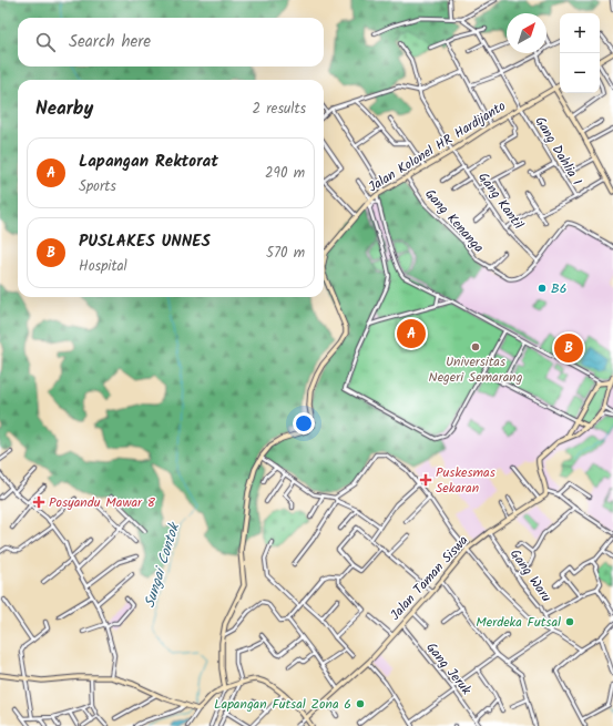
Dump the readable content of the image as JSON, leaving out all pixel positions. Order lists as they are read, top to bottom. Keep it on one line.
{"streets":{"main road":["Jalan Kolonel HR Hardijanto","Jalan Taman Siswa"],"street":["Gang Dahlia I","Gang Kantil","Gang Kenanga","Gang Waru","Gang Jeruk"]},"crossings":[["Jalan Kolonel HR Hardijanto","Gang Dahlia I"],["Jalan Kolonel HR Hardijanto","Gang Kantil"],["Jalan Kolonel HR Hardijanto","Gang Kenanga"],["Gang Kantil","Gang Kenanga"],["Gang Waru","Jalan Taman Siswa"],["Jalan Taman Siswa","Gang Jeruk"]],"water":["Sungai Contok"],"places":{"other":["B6","Universitas Negeri Semarang","Merdeka Futsal","Lapangan Futsal Zona 6"],"health":["Puskesmas Sekaran","Posyandu Mawar 8"]},"north":"top right","page":{"map_buttons":["+","−"],"search":"Search here","heading":["Nearby","2 results"],"list":[{"mark":"A","name":"Lapangan Rektorat","note":"Sports","value":"290 m"},{"mark":"B","name":"PUSLAKES UNNES","note":"Hospital","value":"570 m"}],"pins":["A","B"]}}
